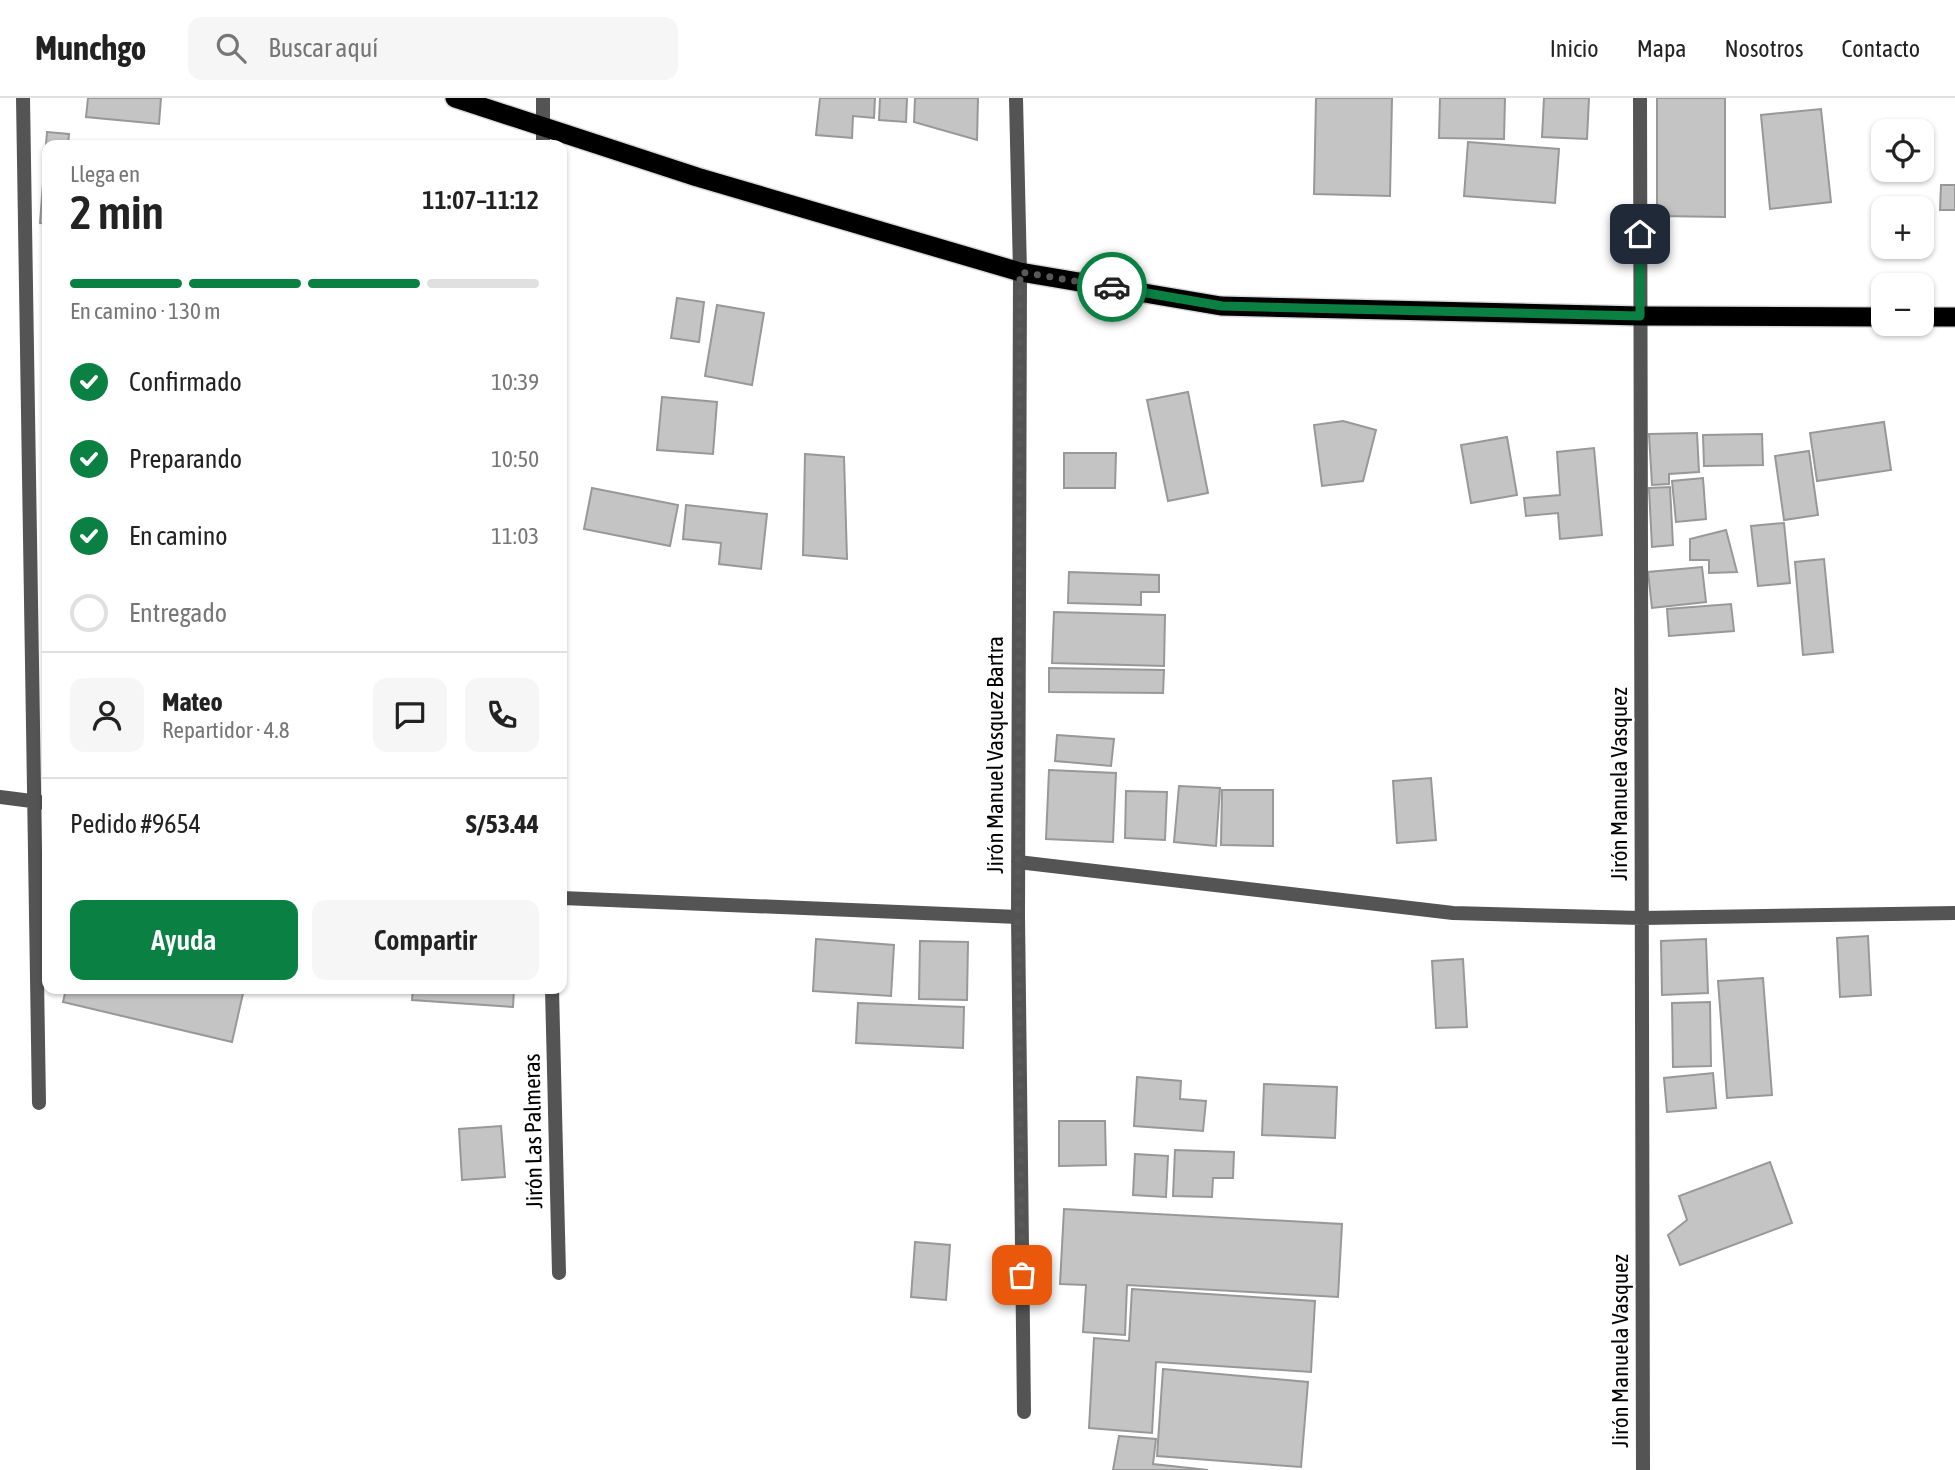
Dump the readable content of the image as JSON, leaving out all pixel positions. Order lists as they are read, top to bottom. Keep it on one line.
{"streets":{"street":["Jirón Manuel Vasquez Bartra","Jirón Manuela Vasquez","Jirón Las Palmeras"]},"page":{"header":"Munchgo","search":"Buscar aquí","nav":["Inicio","Mapa","Nosotros","Contacto"],"map_buttons":["+","−"],"heading":["2 min","Llega en","11:07–11:12"],"panel":["Mateo","Repartidor · 4.8","Pedido #9654","S/53.44"],"bar":"En camino · 130 m","list":[["Confirmado","10:39"],["Preparando","10:50"],["En camino","11:03"],"Entregado"],"buttons":["Ayuda","Compartir"]}}
